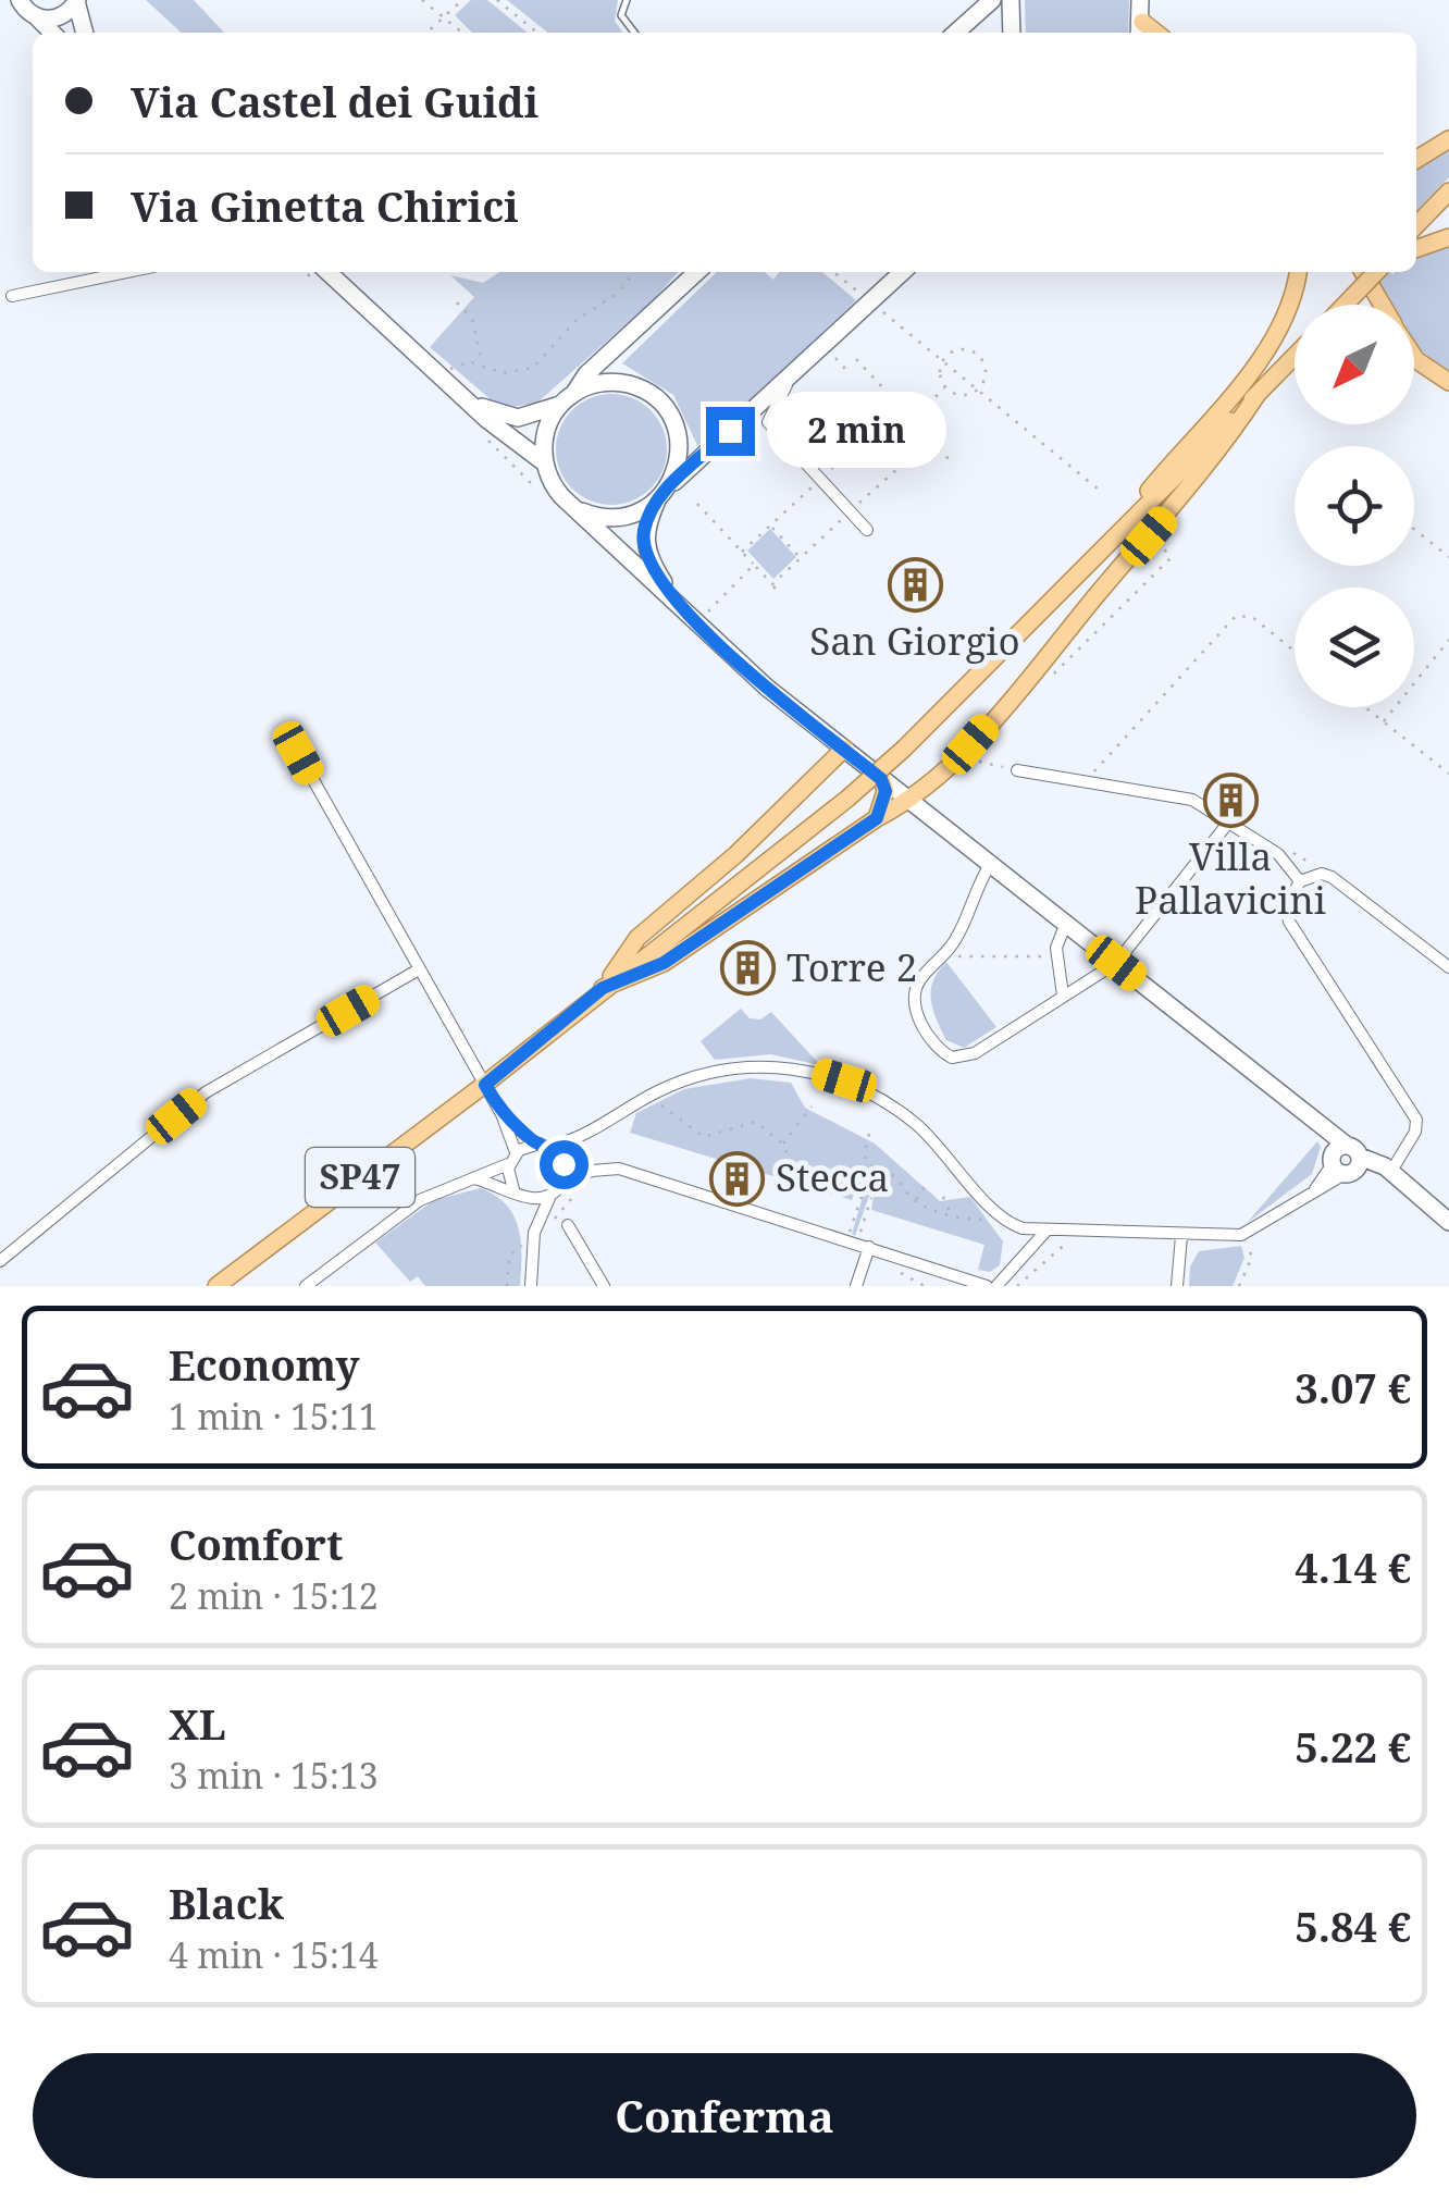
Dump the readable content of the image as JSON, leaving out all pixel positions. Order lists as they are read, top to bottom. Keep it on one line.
{"streets":{"main road":["SP47"]},"places":{"building":["San Giorgio","Villa Pallavicini","Torre 2","Stecca"]},"north":"bottom left","page":{"banner":["Via Castel dei Guidi","Via Ginetta Chirici"],"bubble":"2 min","list":[{"name":"Economy","note":"1 min · 15:11","value":"3.07 €"},{"name":"Comfort","note":"2 min · 15:12","value":"4.14 €"},{"name":"XL","note":"3 min · 15:13","value":"5.22 €"},{"name":"Black","note":"4 min · 15:14","value":"5.84 €"}],"buttons":"Conferma"}}
